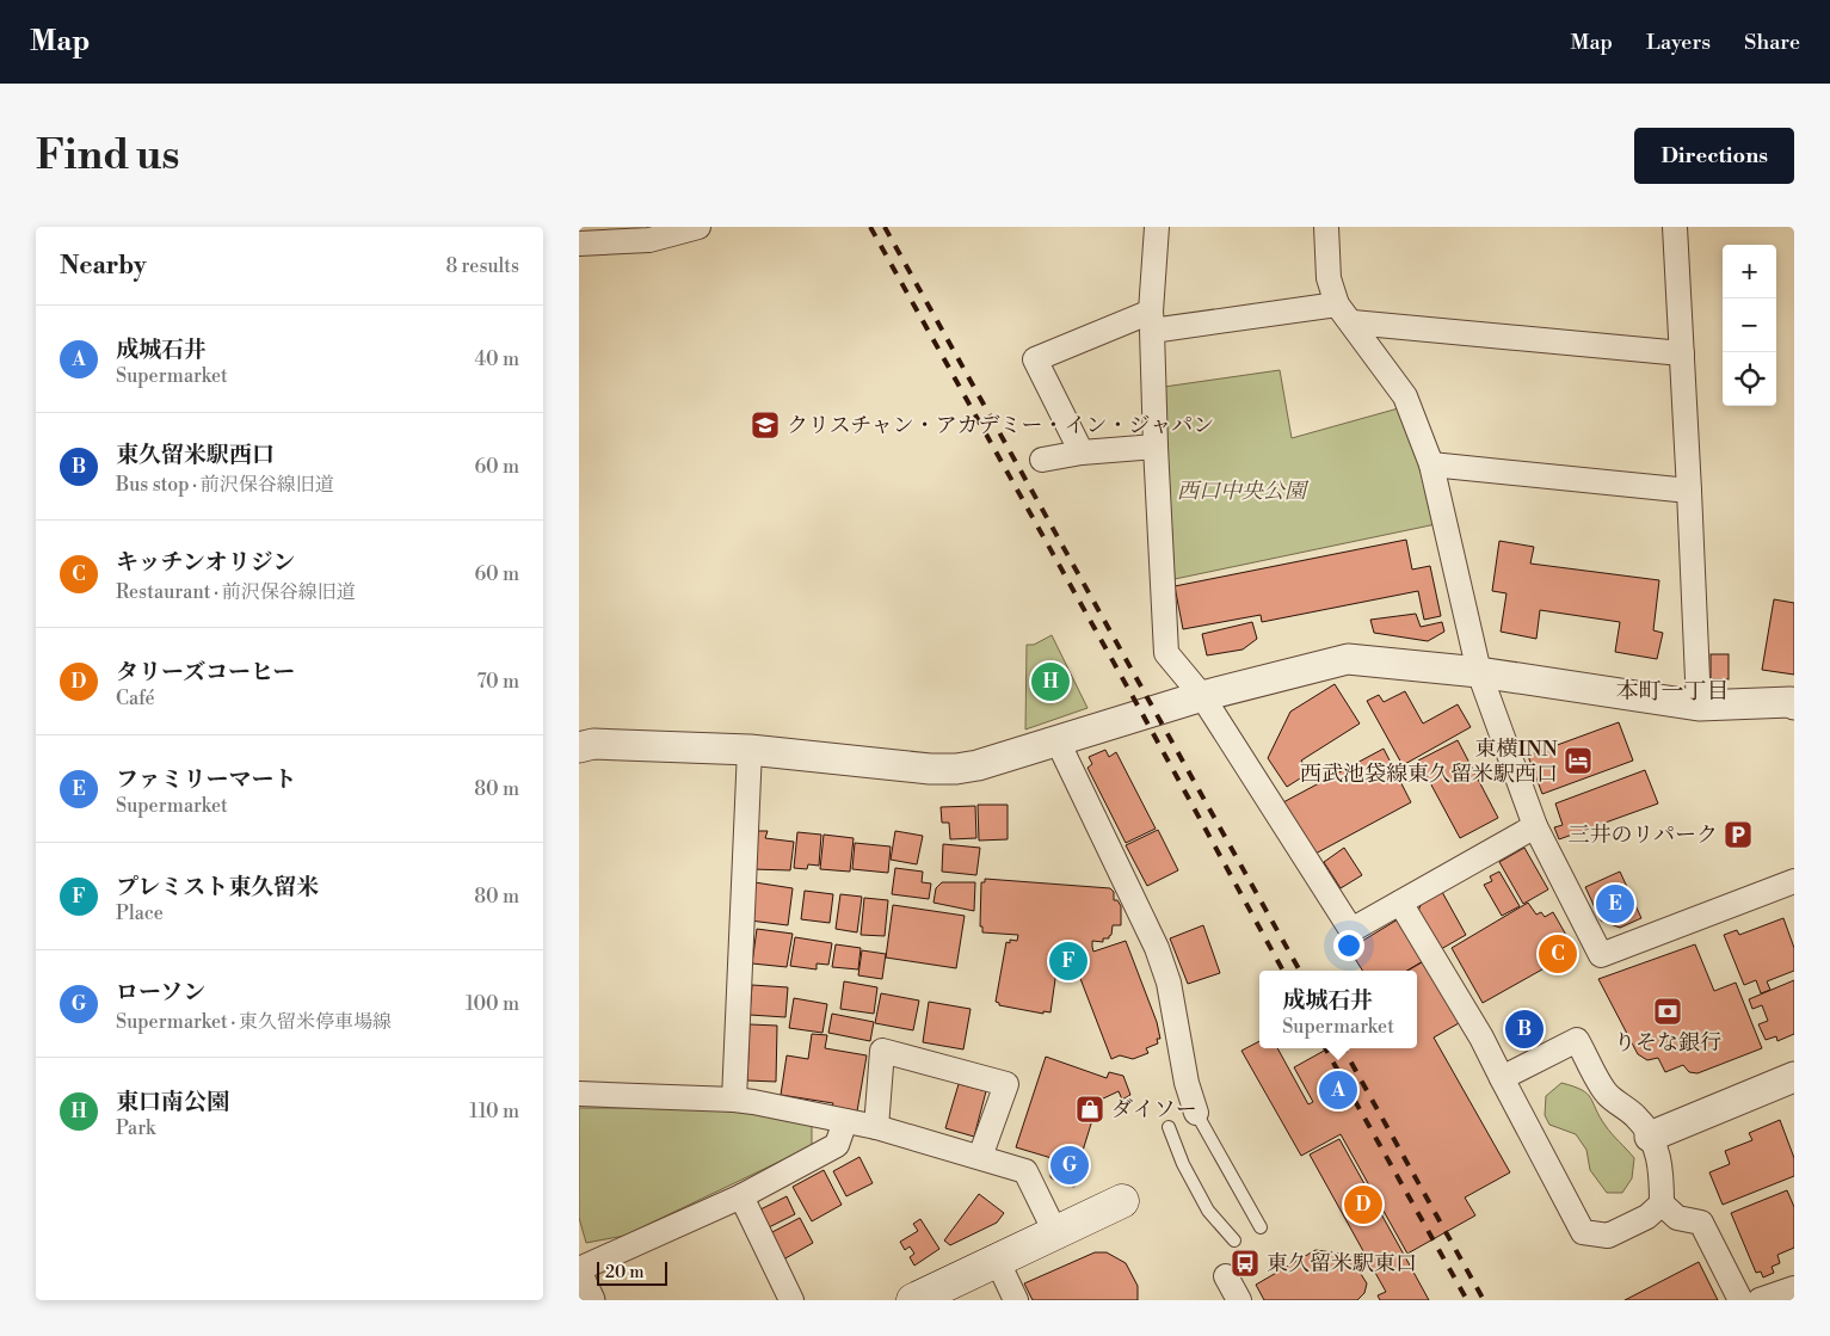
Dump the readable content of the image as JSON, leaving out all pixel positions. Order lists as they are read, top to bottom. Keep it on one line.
{"districts":["本町一丁目"],"parks":["西口中央公園"],"places":{"school or university":["クリスチャン・アカデミー・イン・ジャパン"],"hotel":["東横INN 西武池袋線東久留米駅西口"],"parking":["三井のリパーク"],"bank":["りそな銀行"],"shop":["ダイソー"],"bus stop":["東久留米駅東口"]},"scale_bar":"20 m","page":{"header":"Map","nav":["Map","Layers","Share"],"buttons":"Directions","title":"Find us","heading":["Nearby","8 results"],"map_buttons":["+","−"],"list":[{"mark":"A","name":"成城石井","note":"Supermarket","value":"40 m"},{"mark":"B","name":"東久留米駅西口","note":"Bus stop · 前沢保谷線旧道","value":"60 m"},{"mark":"C","name":"キッチンオリジン","note":"Restaurant · 前沢保谷線旧道","value":"60 m"},{"mark":"D","name":"タリーズコーヒー","note":"Café","value":"70 m"},{"mark":"E","name":"ファミリーマート","note":"Supermarket","value":"80 m"},{"mark":"F","name":"プレミスト東久留米","note":"Place","value":"80 m"},{"mark":"G","name":"ローソン","note":"Supermarket · 東久留米停車場線","value":"100 m"},{"mark":"H","name":"東口南公園","note":"Park","value":"110 m"}],"pins":["H","E","C","F","B","A","G","D"],"popup":["成城石井","Supermarket"],"scale":"20 m"}}
